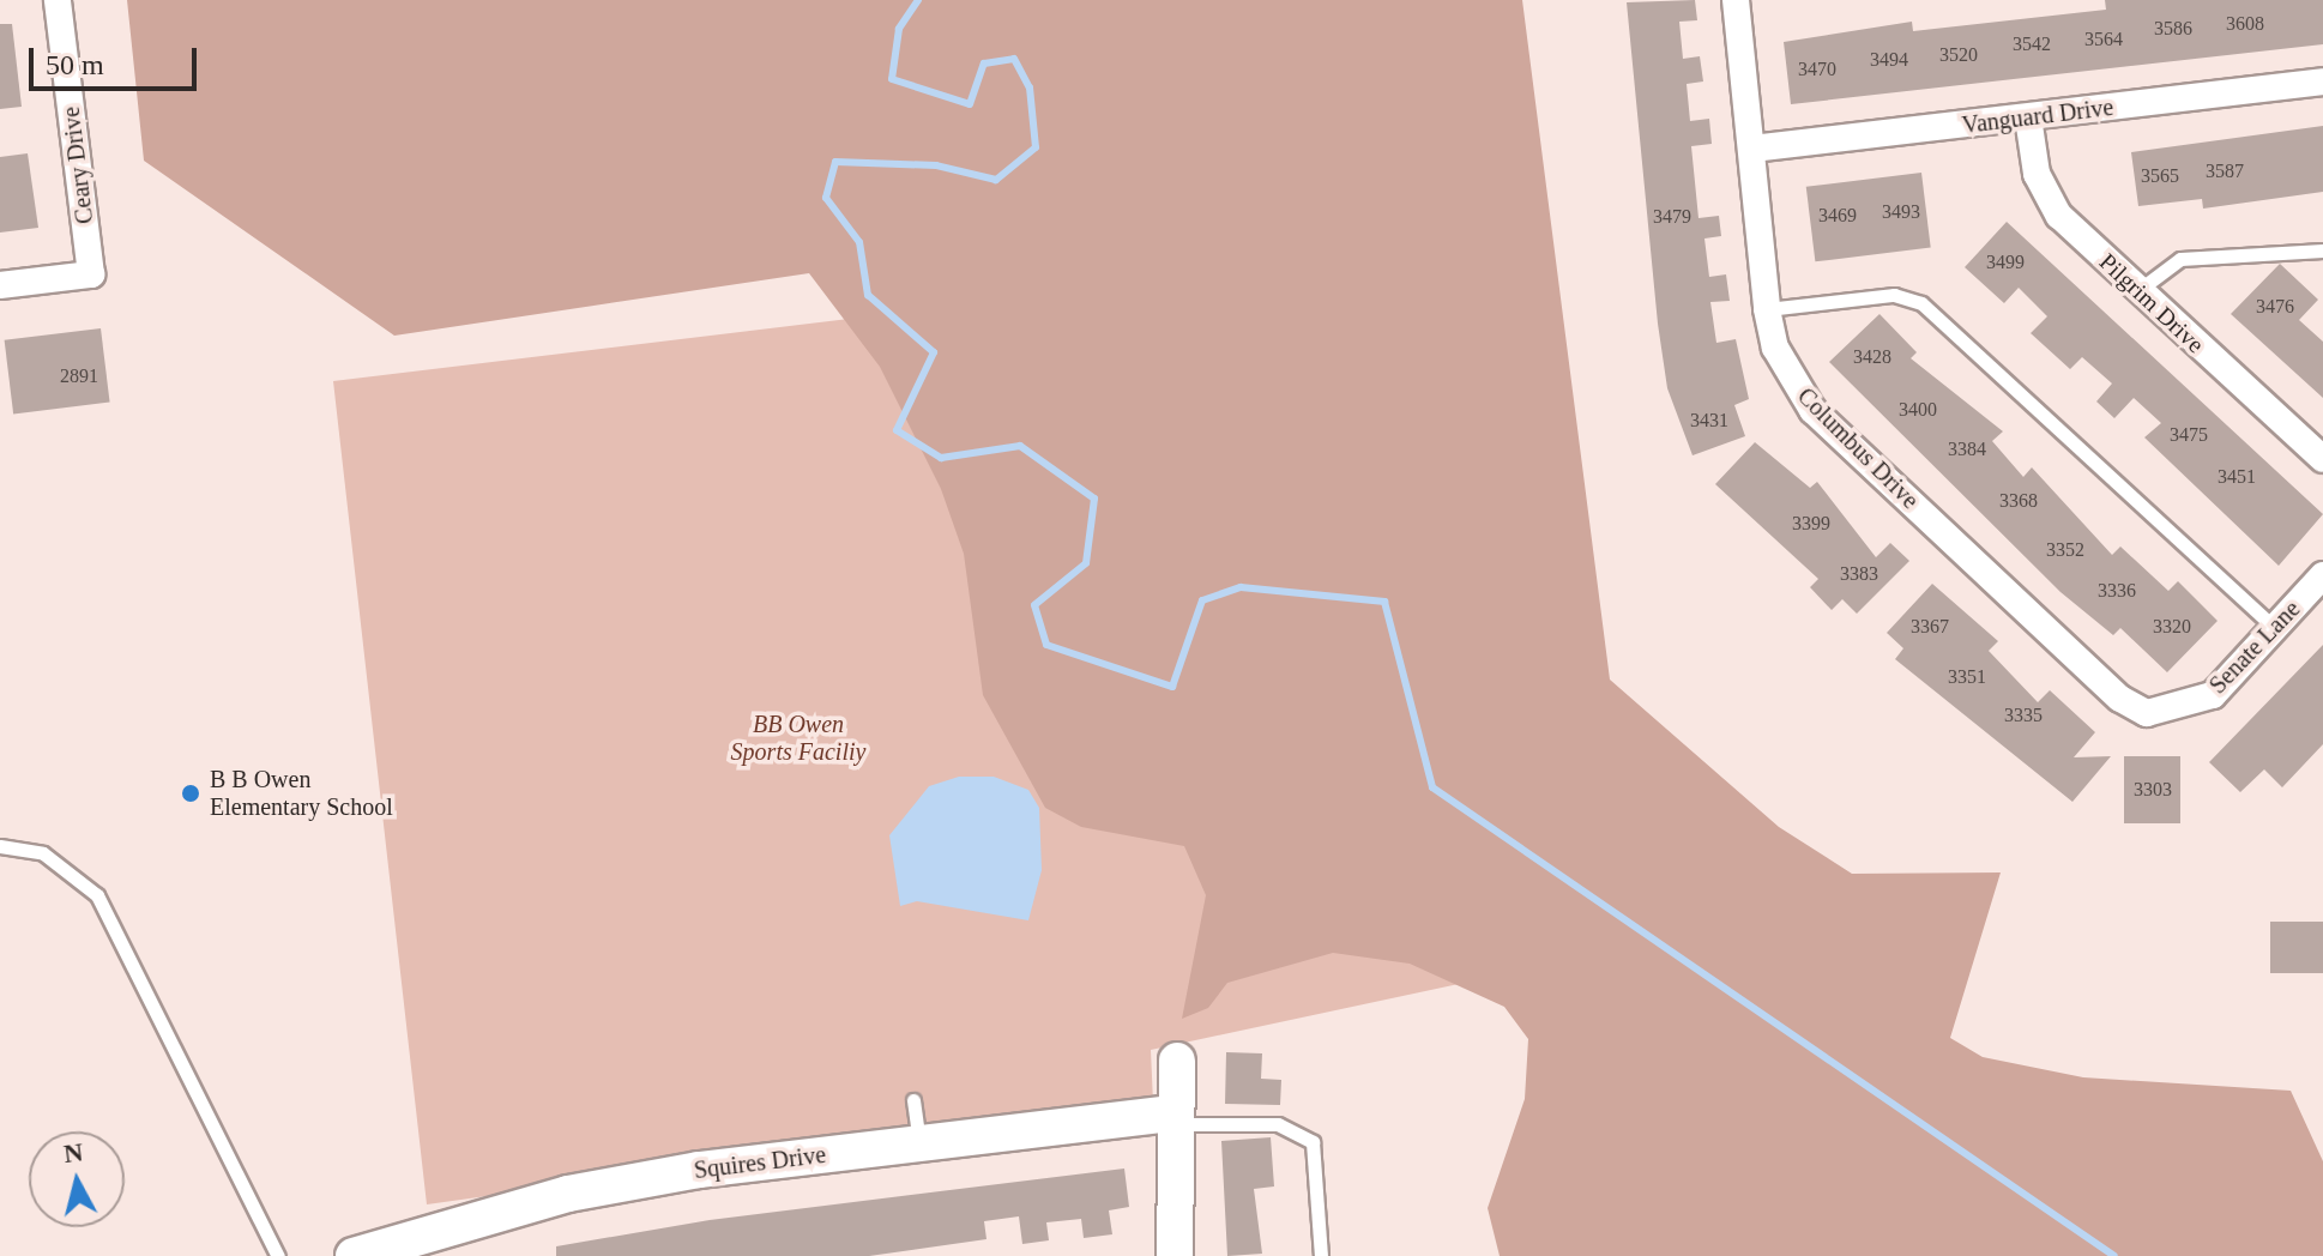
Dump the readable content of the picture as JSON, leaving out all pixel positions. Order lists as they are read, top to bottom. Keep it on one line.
{"streets":{"street":["Vanguard Drive","Ceary Drive","Pilgrim Drive","Columbus Drive","Senate Lane","Squires Drive"]},"crossings":[["Vanguard Drive","Pilgrim Drive"],["Vanguard Drive","Columbus Drive"],["Columbus Drive","Senate Lane"]],"parks":["BB Owen Sports Faciliy"],"places":["B B Owen Elementary School"],"house_numbers":["3608","3586","3564","3542","3520","3494","3470","3587","3565","3493","3469","3479","3499","3476","3428","2891","3400","3431","3475","3384","3451","3368","3399","3352","3383","3336","3367","3320","3351","3335","3303"],"scale_bar":"50 m","north":"top"}
